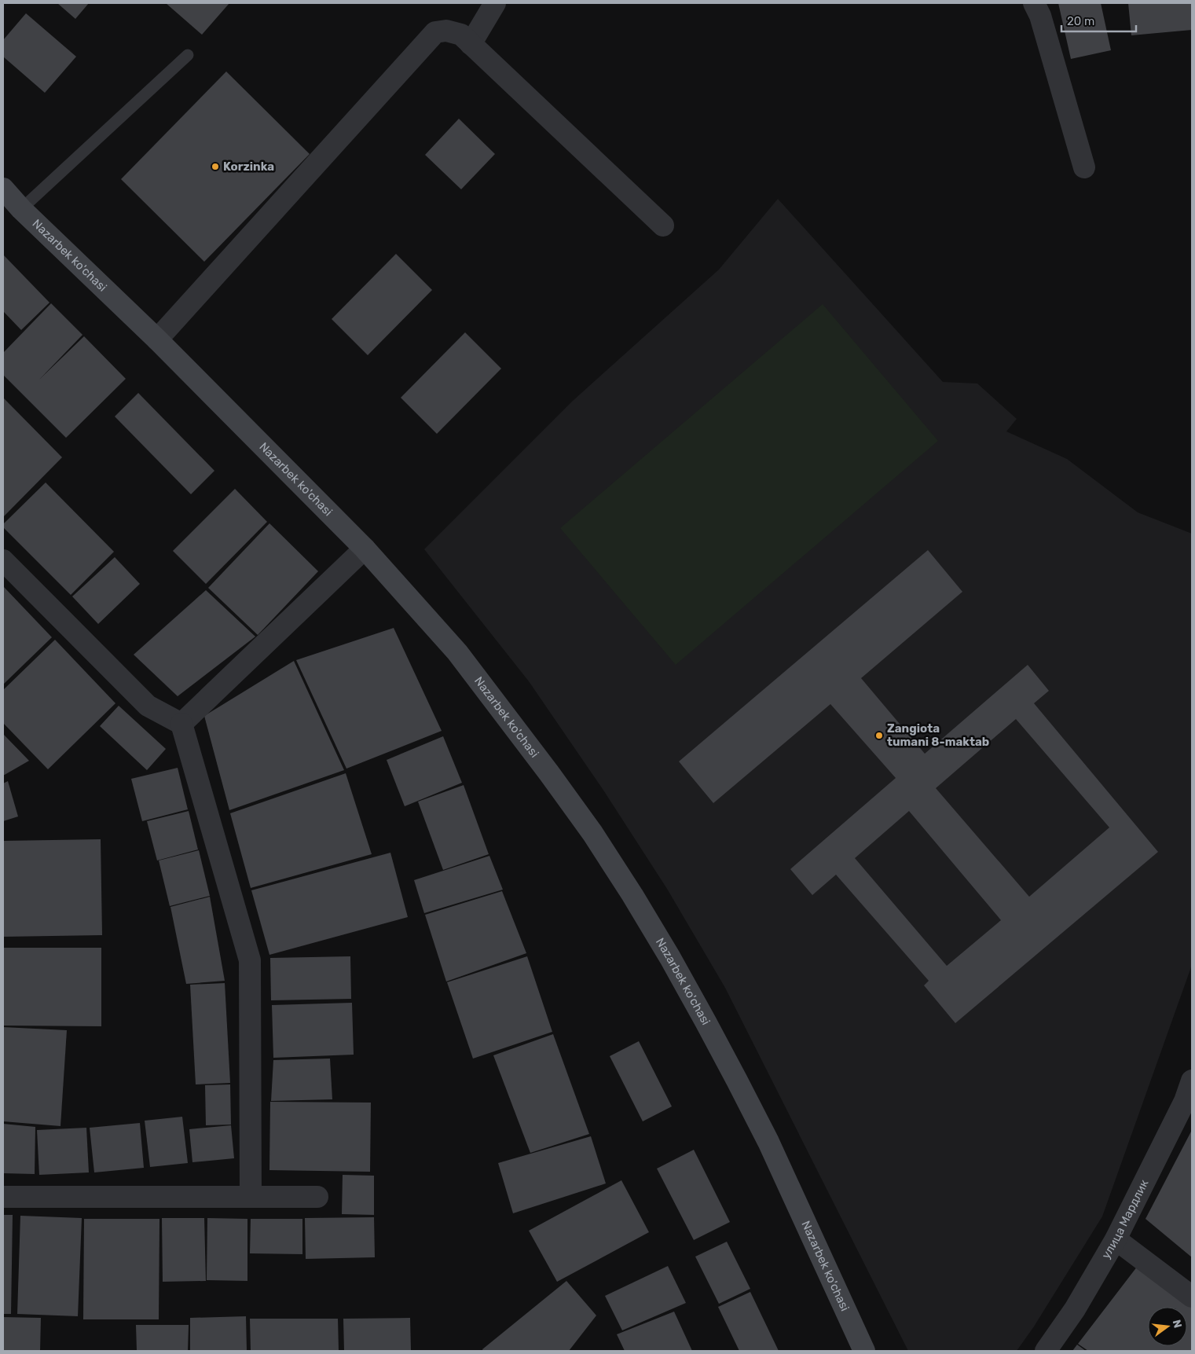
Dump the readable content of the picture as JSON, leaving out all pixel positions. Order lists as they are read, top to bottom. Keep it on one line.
{"streets":{"main road":["Nazarbek ko'chasi"],"street":["улица Мардлик"]},"places":["Korzinka","Zangiota tumani 8-maktab"],"scale_bar":"20 m","north":"right"}
